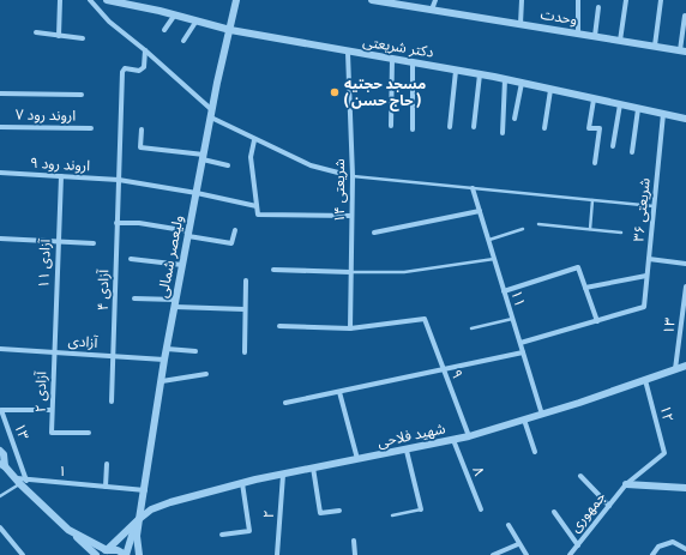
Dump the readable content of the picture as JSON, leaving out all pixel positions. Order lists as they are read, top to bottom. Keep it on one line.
{"streets":{"street":["وحدت","دکتر شریعتی","اروند رود ۷","اروند رود ۹","شریعتی ۱۴","شریعتی ۳۶","ولیعصر شمالی","آزادی ۱۱","آزادی ۴","۱۱","۱۳","آزادی","۹","آزادی ۲","۱۲","شهید فلاحی","۱","۸","جمهوری","۲"]},"crossings":[["دکتر شریعتی","شریعتی ۱۴"],["دکتر شریعتی","شریعتی ۳۶"],["دکتر شریعتی","ولیعصر شمالی"],["اروند رود ۹","شریعتی ۱۴"],["اروند رود ۹","ولیعصر شمالی"],["اروند رود ۹","آزادی ۱۱"],["اروند رود ۹","آزادی ۴"],["شریعتی ۱۴","۹"],["ولیعصر شمالی","آزادی"],["ولیعصر شمالی","شهید فلاحی"],["ولیعصر شمالی","۱"],["آزادی ۱۱","آزادی"],["آزادی ۱۱","آزادی ۲"],["آزادی ۴","آزادی"],["۱۱","شهید فلاحی"],["۱۳","آزادی ۲"],["۱۳","شهید فلاحی"],["۱۳","۱"],["آزادی","آزادی ۲"],["۹","شهید فلاحی"],["۱۲","شهید فلاحی"],["۱۲","جمهوری"],["شهید فلاحی","۸"],["شهید فلاحی","۲"]],"places":["مسجد حجتیه ( حاج حسن )"]}
